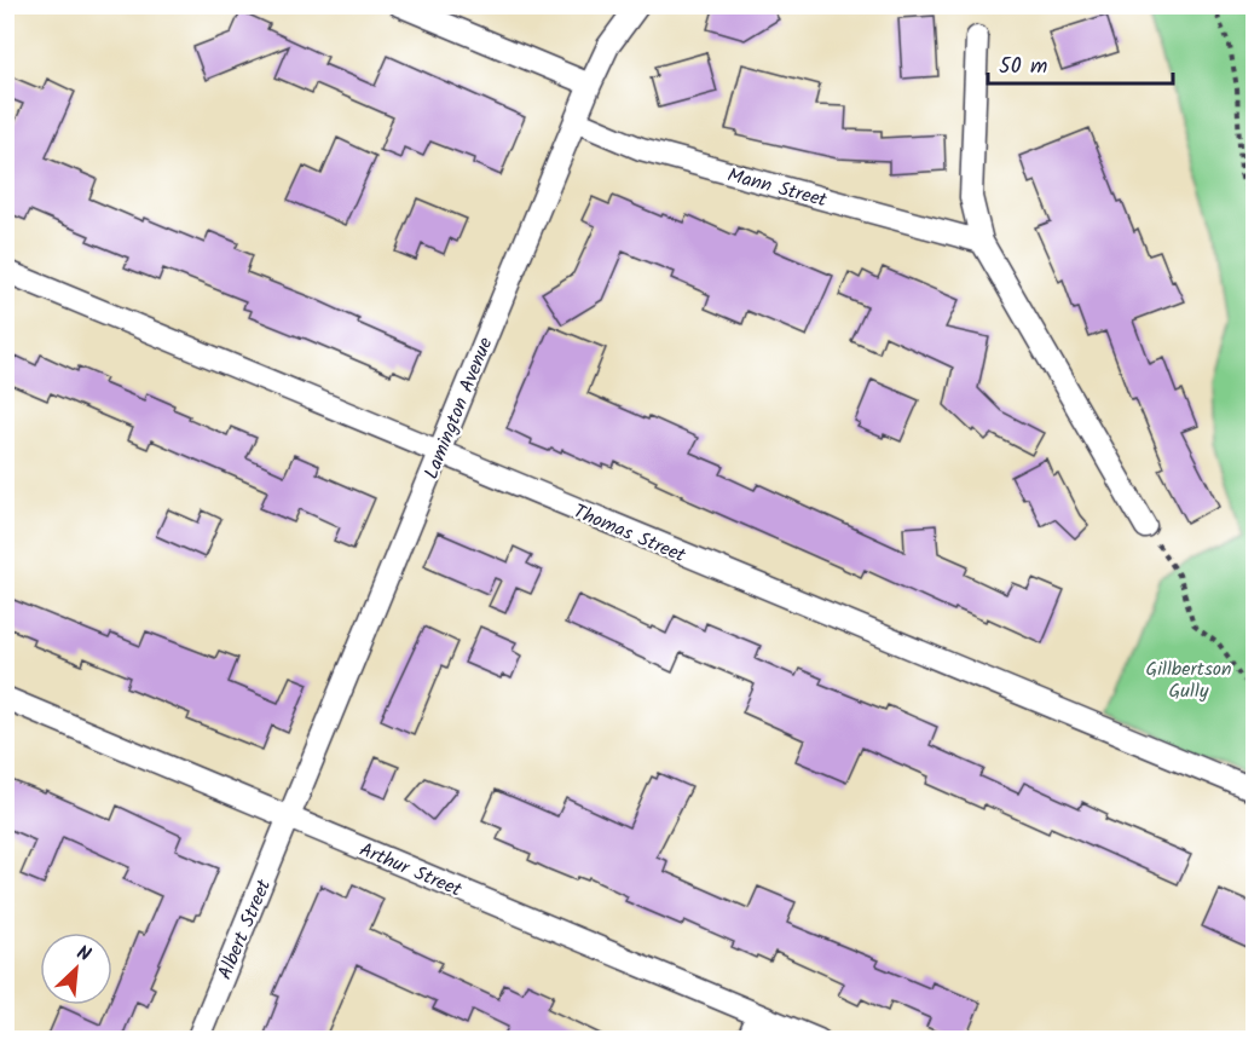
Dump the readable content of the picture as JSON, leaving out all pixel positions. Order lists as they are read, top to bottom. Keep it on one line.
{"streets":{"street":["Mann Street","Lamington Avenue","Thomas Street","Arthur Street","Albert Street"]},"crossings":[["Mann Street","Lamington Avenue"],["Lamington Avenue","Thomas Street"],["Lamington Avenue","Arthur Street"],["Lamington Avenue","Albert Street"],["Arthur Street","Albert Street"]],"parks":["Gillbertson Gully"],"scale_bar":"50 m","north":"top right"}
